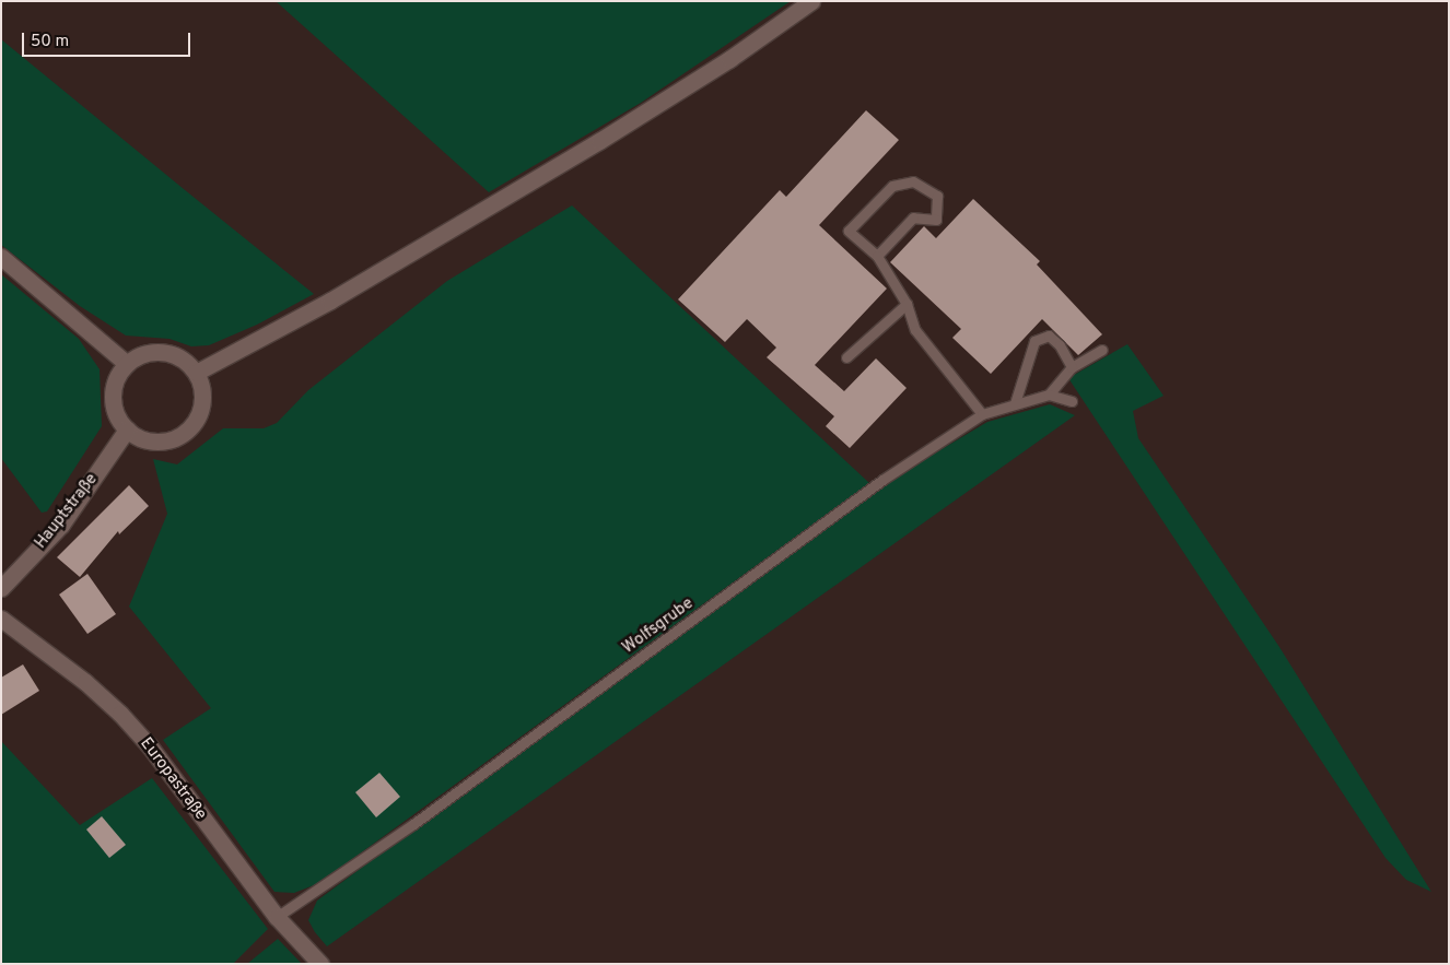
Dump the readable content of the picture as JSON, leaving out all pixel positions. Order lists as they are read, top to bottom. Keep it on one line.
{"streets":{"street":["Hauptstraße","Europastraße"],"lane":["Wolfsgrube"]},"crossings":[["Wolfsgrube","Europastraße"]],"scale_bar":"50 m"}
